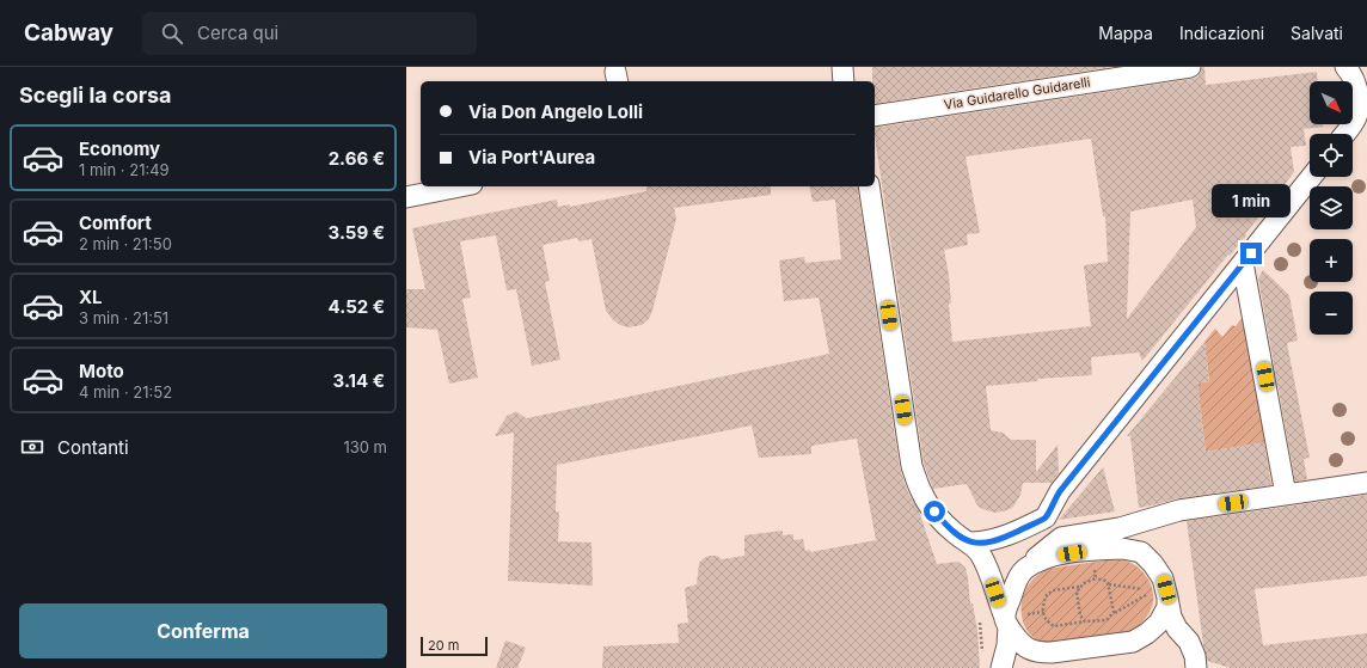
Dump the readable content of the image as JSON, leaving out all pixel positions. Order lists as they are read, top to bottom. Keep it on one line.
{"streets":{"street":["Via Guidarello Guidarelli"]},"scale_bar":"20 m","north":"bottom right","page":{"header":"Cabway","search":"Cerca qui","nav":["Mappa","Indicazioni","Salvati"],"heading":"Scegli la corsa","map_buttons":["+","−"],"banner":["Via Don Angelo Lolli","Via Port'Aurea"],"list":[{"name":"Economy","note":"1 min · 21:49","value":"2.66 €"},{"name":"Comfort","note":"2 min · 21:50","value":"3.59 €"},{"name":"XL","note":"3 min · 21:51","value":"4.52 €"},{"name":"Moto","note":"4 min · 21:52","value":"3.14 €"}],"bubble":"1 min","pay":["Contanti","130 m"],"buttons":"Conferma","scale":"20 m"}}
